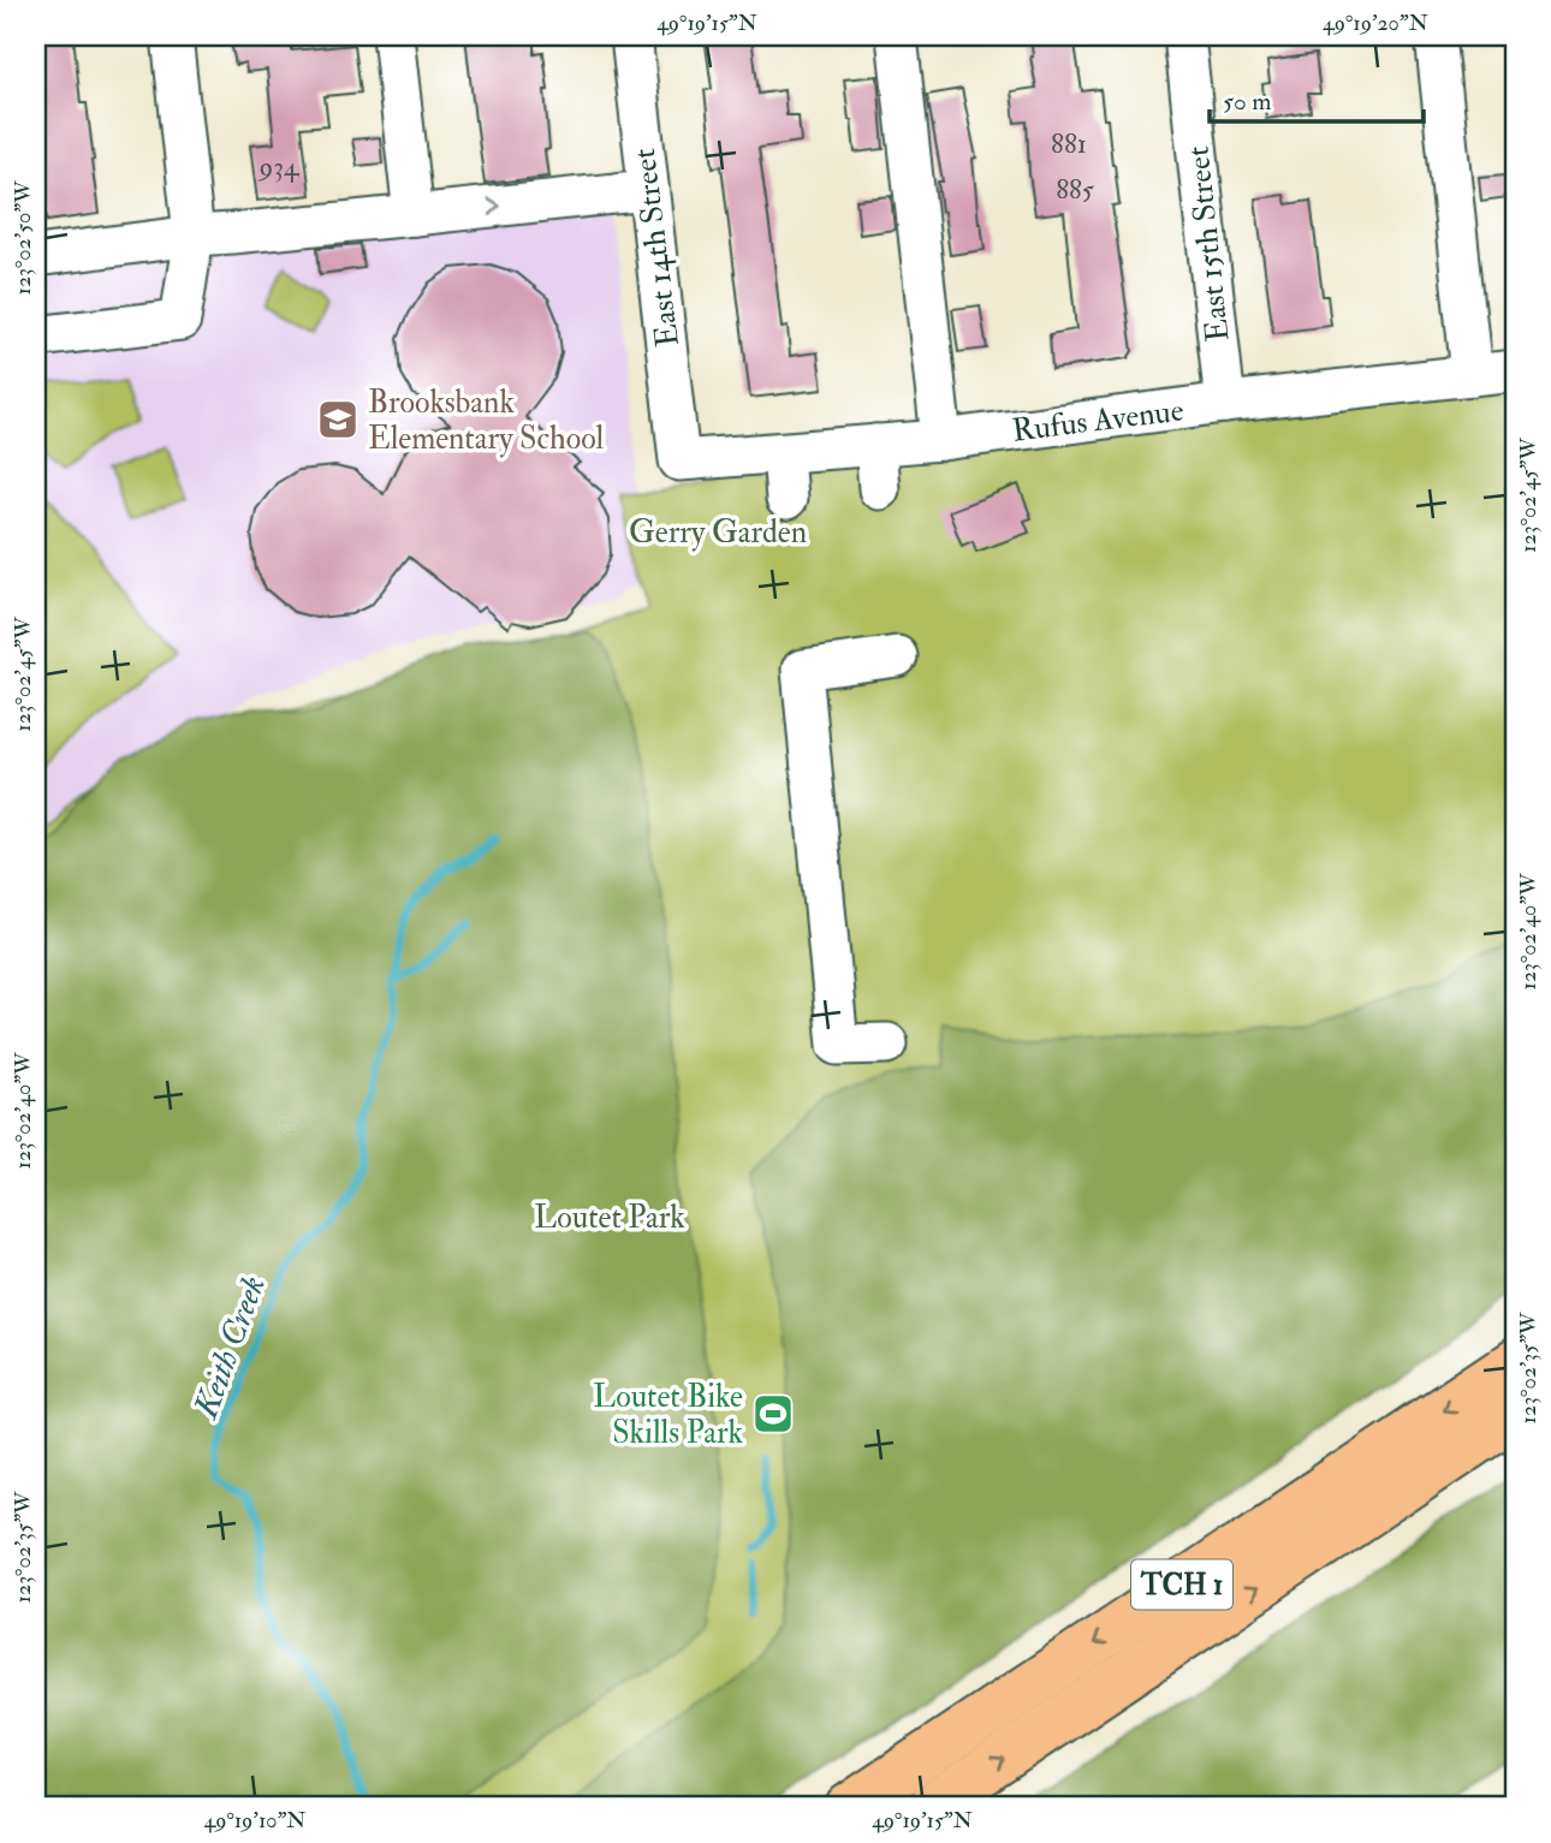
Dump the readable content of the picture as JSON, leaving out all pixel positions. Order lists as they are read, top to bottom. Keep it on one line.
{"streets":{"highway":["TCH 1"],"street":["East 15th Street","East 14th Street","Rufus Avenue"]},"crossings":[["East 15th Street","Rufus Avenue"],["East 14th Street","Rufus Avenue"]],"water":["Keith Creek"],"parks":["Gerry Garden","Loutet Park"],"places":{"school or university":["Brooksbank Elementary School"],"sports":["Loutet Bike Skills Park"]},"house_numbers":["881","934","885"],"scale_bar":"50 m","coordinates":["49°19'15\"N","49°19'20\"N","123°02'50\"W","123°02'45\"W","123°02'40\"W","123°02'35\"W","49°19'10\"N"]}
